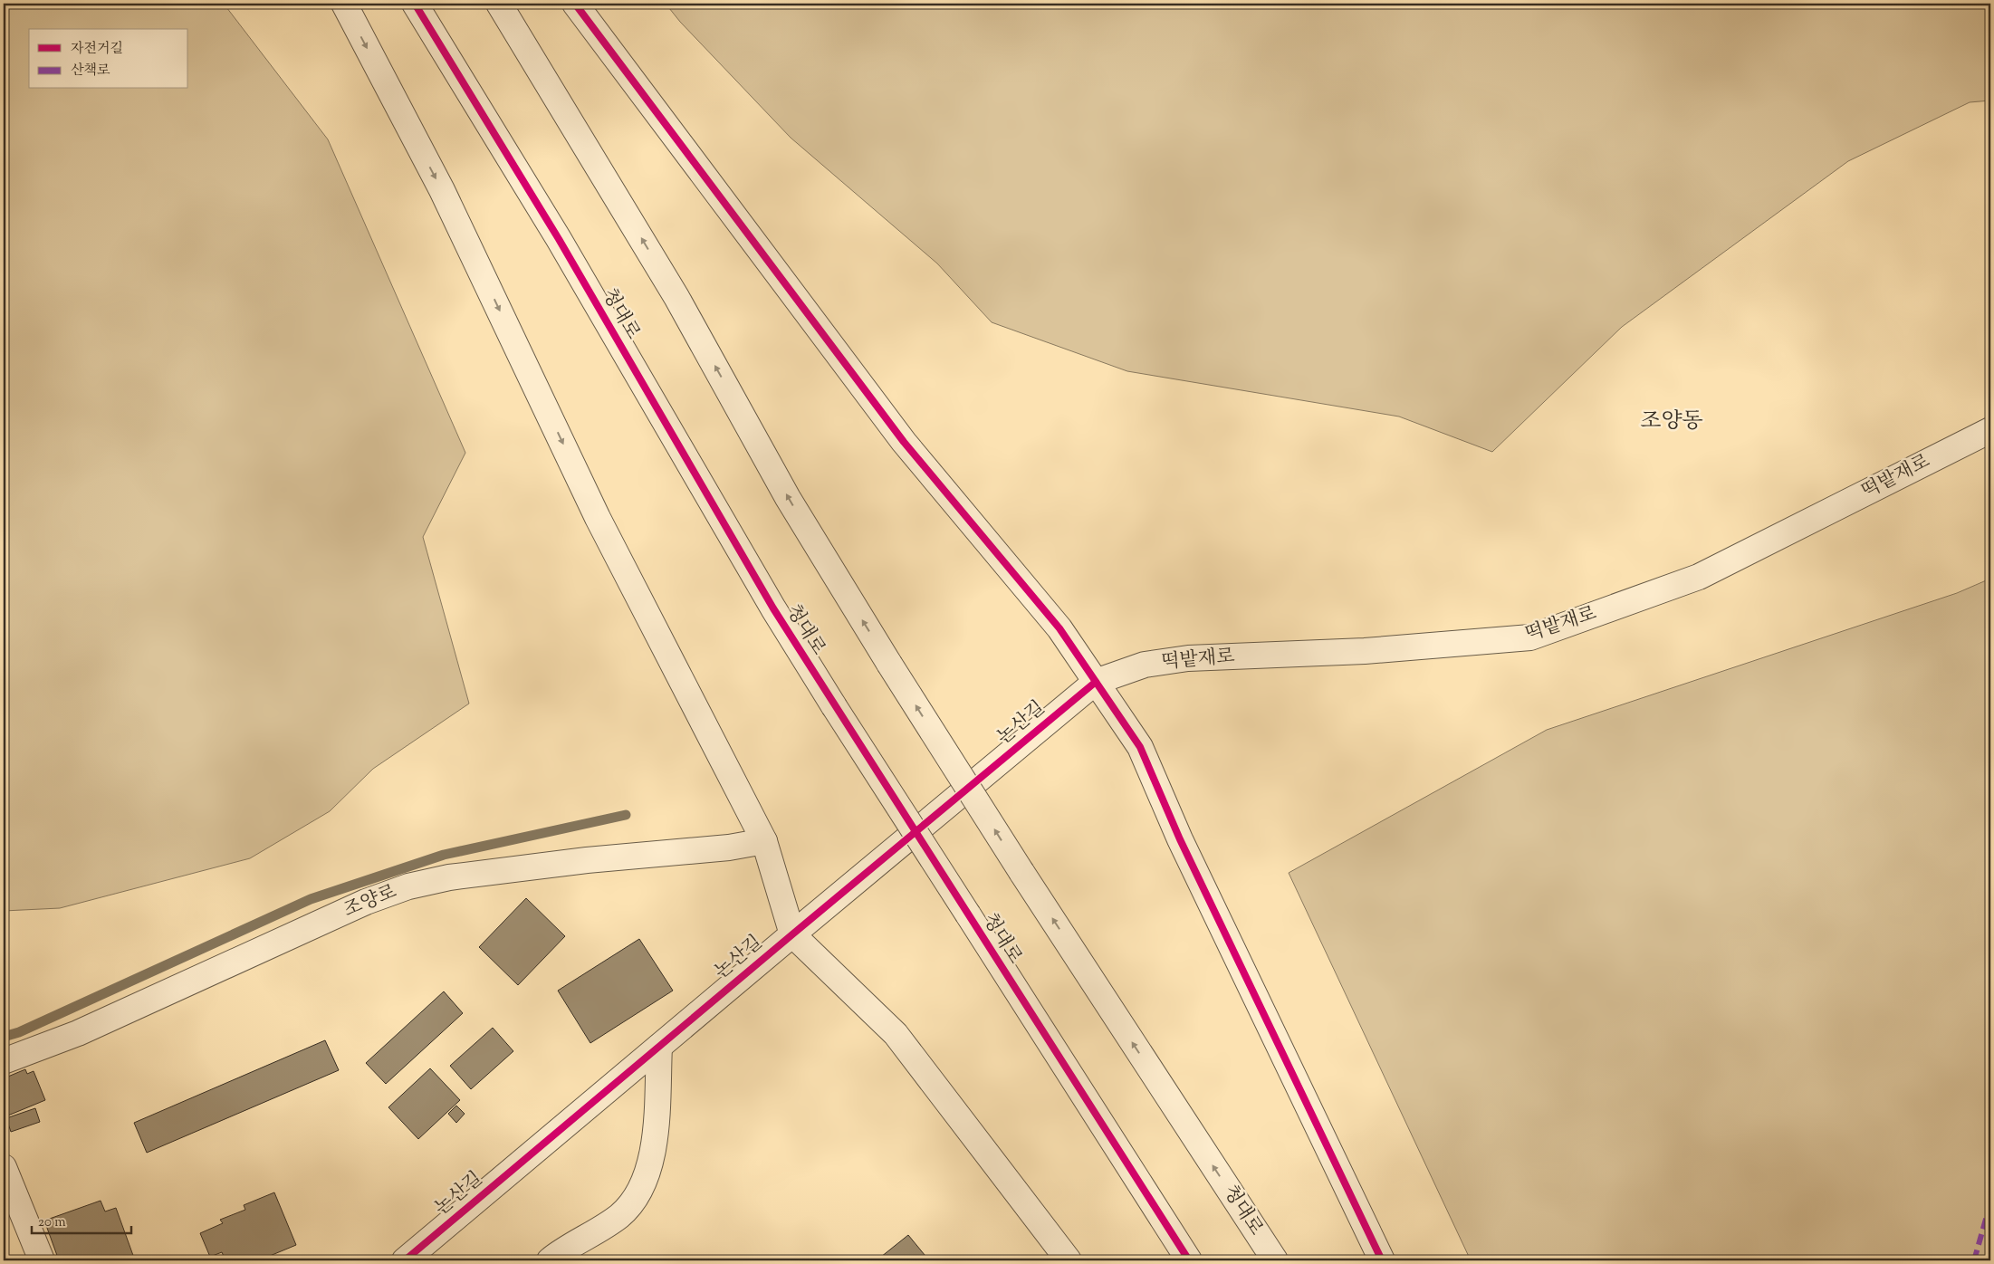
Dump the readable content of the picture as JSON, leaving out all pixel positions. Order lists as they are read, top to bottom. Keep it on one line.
{"streets":{"street":["청대로","떡밭재로","논산길","조양로"]},"crossings":[["떡밭재로","논산길"]],"districts":["조양동"],"legend":["자전거길","산책로"],"scale_bar":"20 m"}
